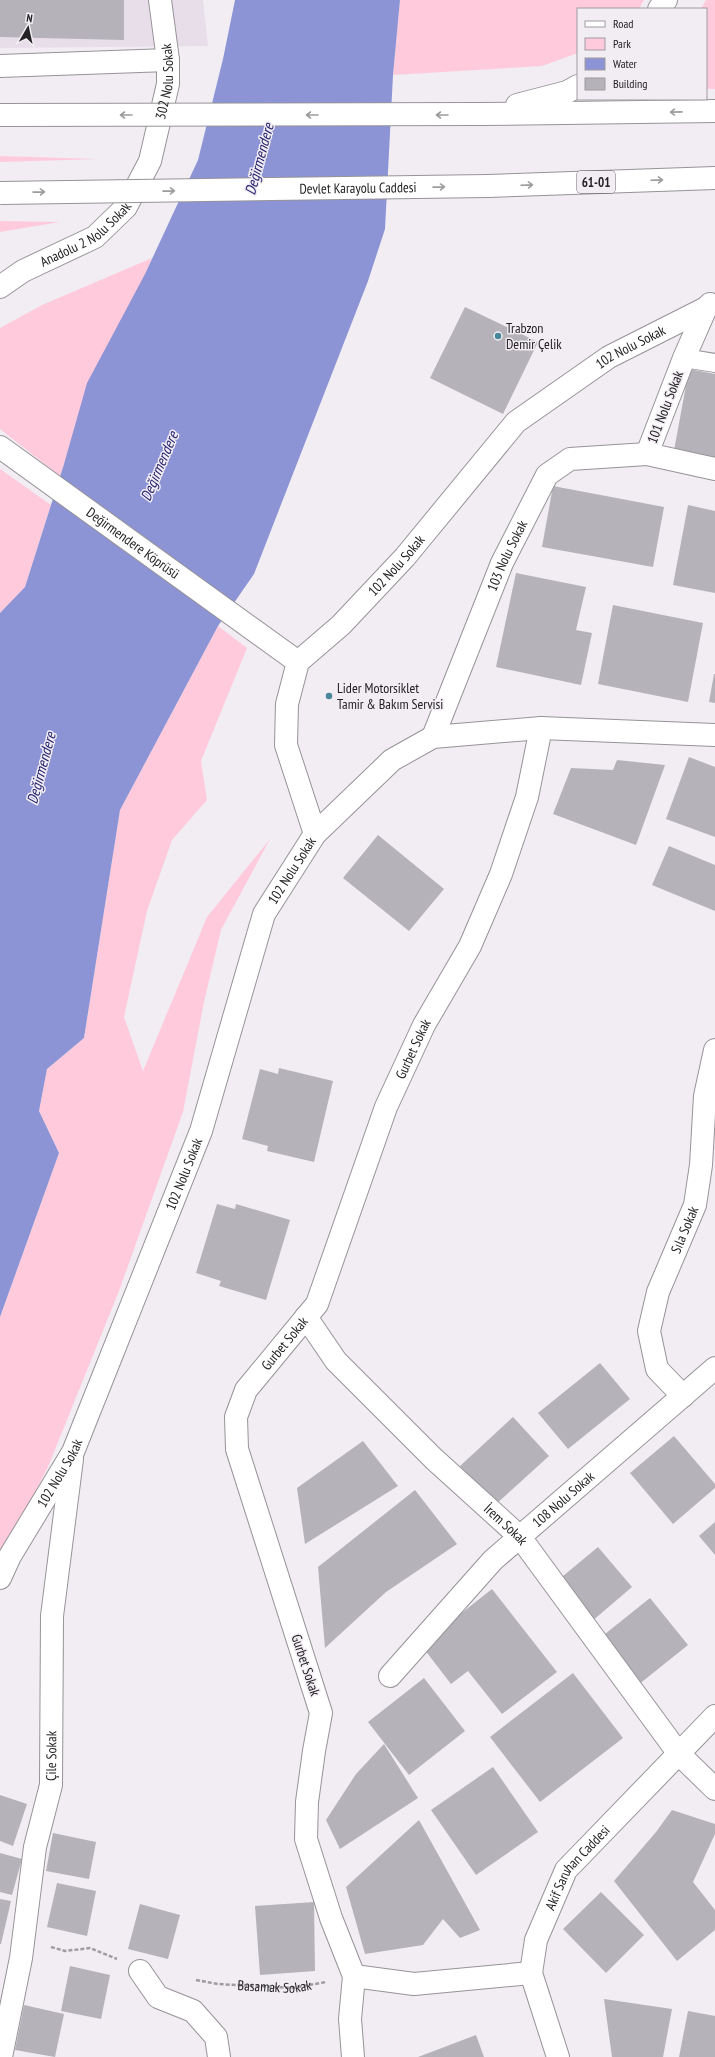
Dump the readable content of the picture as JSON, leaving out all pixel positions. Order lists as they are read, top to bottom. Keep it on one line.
{"streets":{"street":["302 Nolu Sokak","61-01","Devlet Karayolu Caddesi","Anadolu 2 Nolu Sokak","102 Nolu Sokak","101 Nolu Sokak","Değirmendere Köprüsü","103 Nolu Sokak","Gurbet Sokak","Sıla Sokak","108 Nolu Sokak","İrem Sokak","Çile Sokak","Akif Saruhan Caddesi"],"path":["Basamak Sokak"]},"crossings":[["302 Nolu Sokak","Anadolu 2 Nolu Sokak"],["102 Nolu Sokak","101 Nolu Sokak"],["102 Nolu Sokak","Değirmendere Köprüsü"],["102 Nolu Sokak","Çile Sokak"],["101 Nolu Sokak","103 Nolu Sokak"],["Gurbet Sokak","İrem Sokak"],["Gurbet Sokak","Basamak Sokak"],["Sıla Sokak","108 Nolu Sokak"],["108 Nolu Sokak","İrem Sokak"],["İrem Sokak","Akif Saruhan Caddesi"]],"water":["Değirmendere"],"places":["Trabzon Demir Çelik","Lider Motorsiklet Tamir & Bakım Servisi"],"legend":["Road","Park","Water","Building"],"north":"top"}
